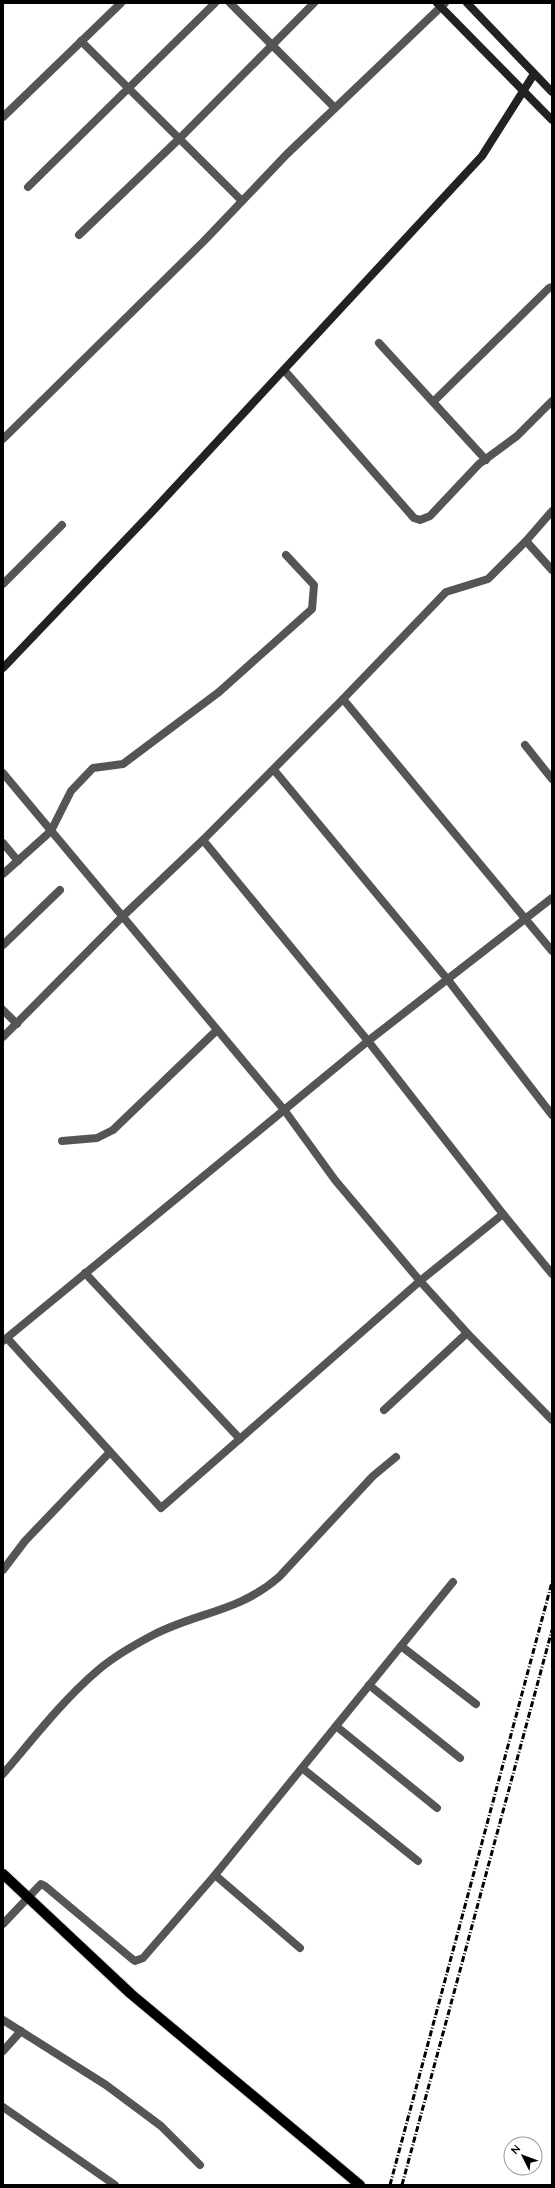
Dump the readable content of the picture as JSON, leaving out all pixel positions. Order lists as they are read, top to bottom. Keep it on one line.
{"north":"top left"}
